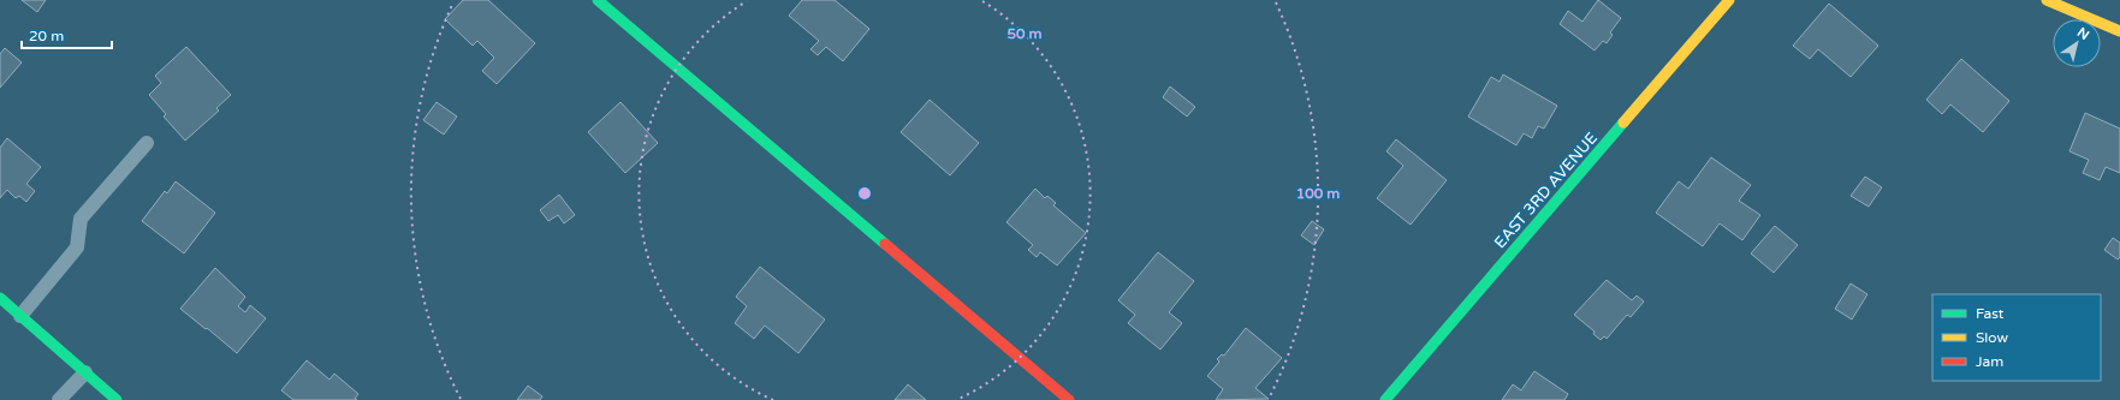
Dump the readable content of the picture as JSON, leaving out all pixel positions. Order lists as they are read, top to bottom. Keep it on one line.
{"streets":{"street":["EAST 3RD AVENUE"]},"legend":["Fast","Slow","Jam"],"scale_bar":"20 m","north":"top right","rings":["50 m","100 m"]}
